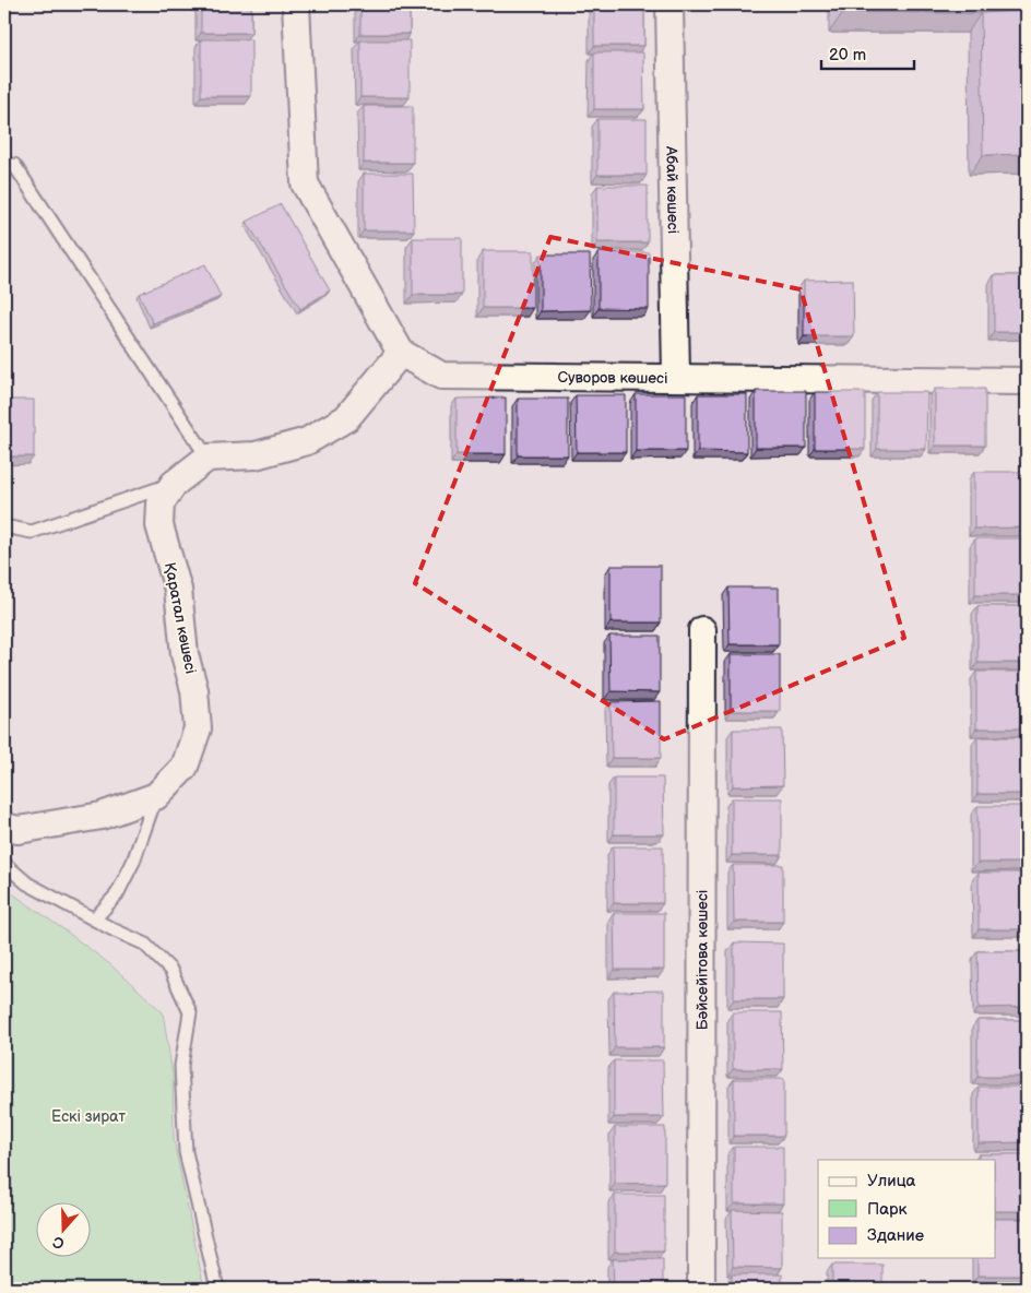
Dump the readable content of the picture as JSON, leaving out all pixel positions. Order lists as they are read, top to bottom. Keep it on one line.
{"streets":{"street":["Абай көшесі","Суворов көшесі","Қаратал көшесі","Бәйсейітова көшесі"]},"crossings":[["Абай көшесі","Суворов көшесі"]],"parks":["Ескі зират"],"legend":["Улица","Парк","Здание"],"scale_bar":"20 m","north":"bottom"}
